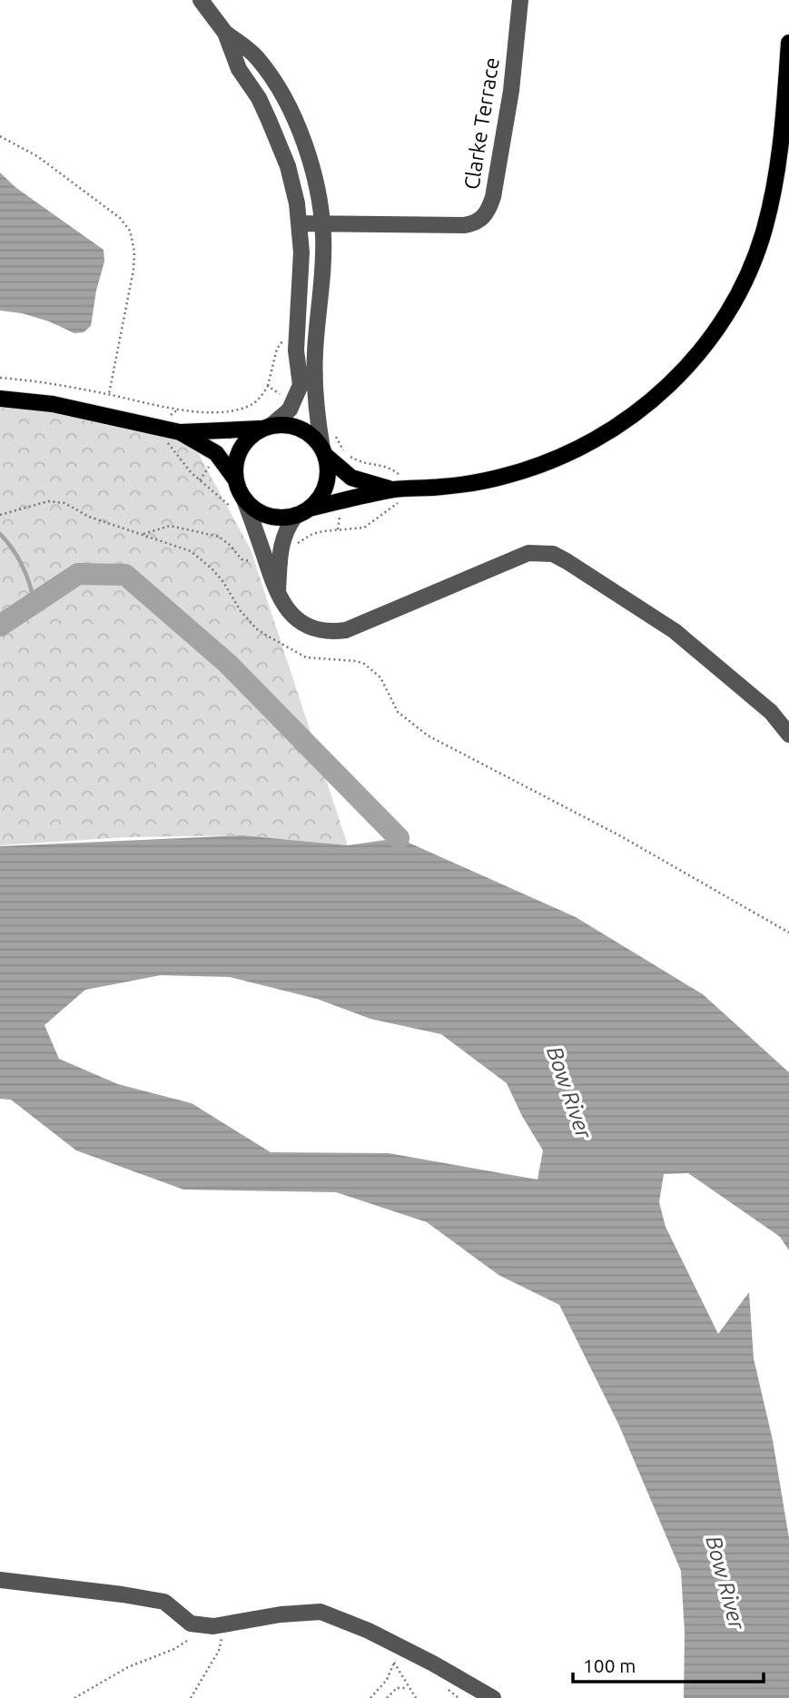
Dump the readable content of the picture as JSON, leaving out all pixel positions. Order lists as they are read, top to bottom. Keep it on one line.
{"streets":{"street":["Clarke Terrace"]},"water":["Bow River"],"scale_bar":"100 m"}
